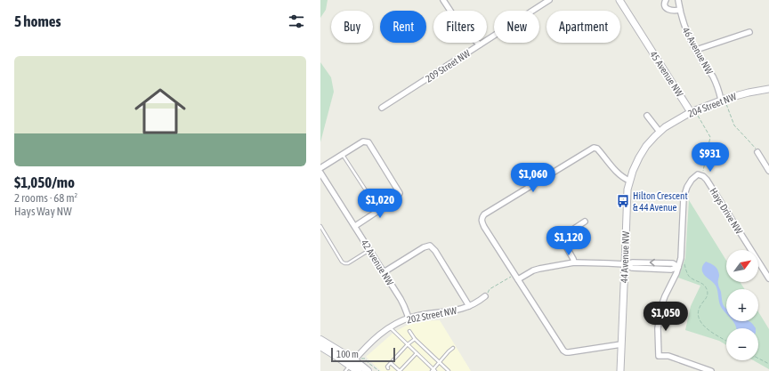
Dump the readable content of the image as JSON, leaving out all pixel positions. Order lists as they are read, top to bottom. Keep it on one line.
{"streets":{"street":["46 Avenue NW","209 Street NW","45 Avenue NW","204 Street NW","Hays Drive NW","44 Avenue NW","42 Avenue NW","202 Street NW"]},"crossings":[["46 Avenue NW","204 Street NW"],["45 Avenue NW","204 Street NW"],["204 Street NW","44 Avenue NW"],["42 Avenue NW","202 Street NW"]],"places":{"bus stop":["Hilton Crescent & 44 Avenue"]},"scale_bar":"100 m","north":"top right","page":{"heading":"5 homes","chip":["Buy","Rent","Filters","New","Apartment"],"list":[{"name":"$1,050/mo","note":"2 rooms · 68 m² · Hays Way NW"}],"price":["$931","$1,060","$1,020","$1,120","$1,050"],"map_buttons":["+","−"],"scale":"100 m"}}
